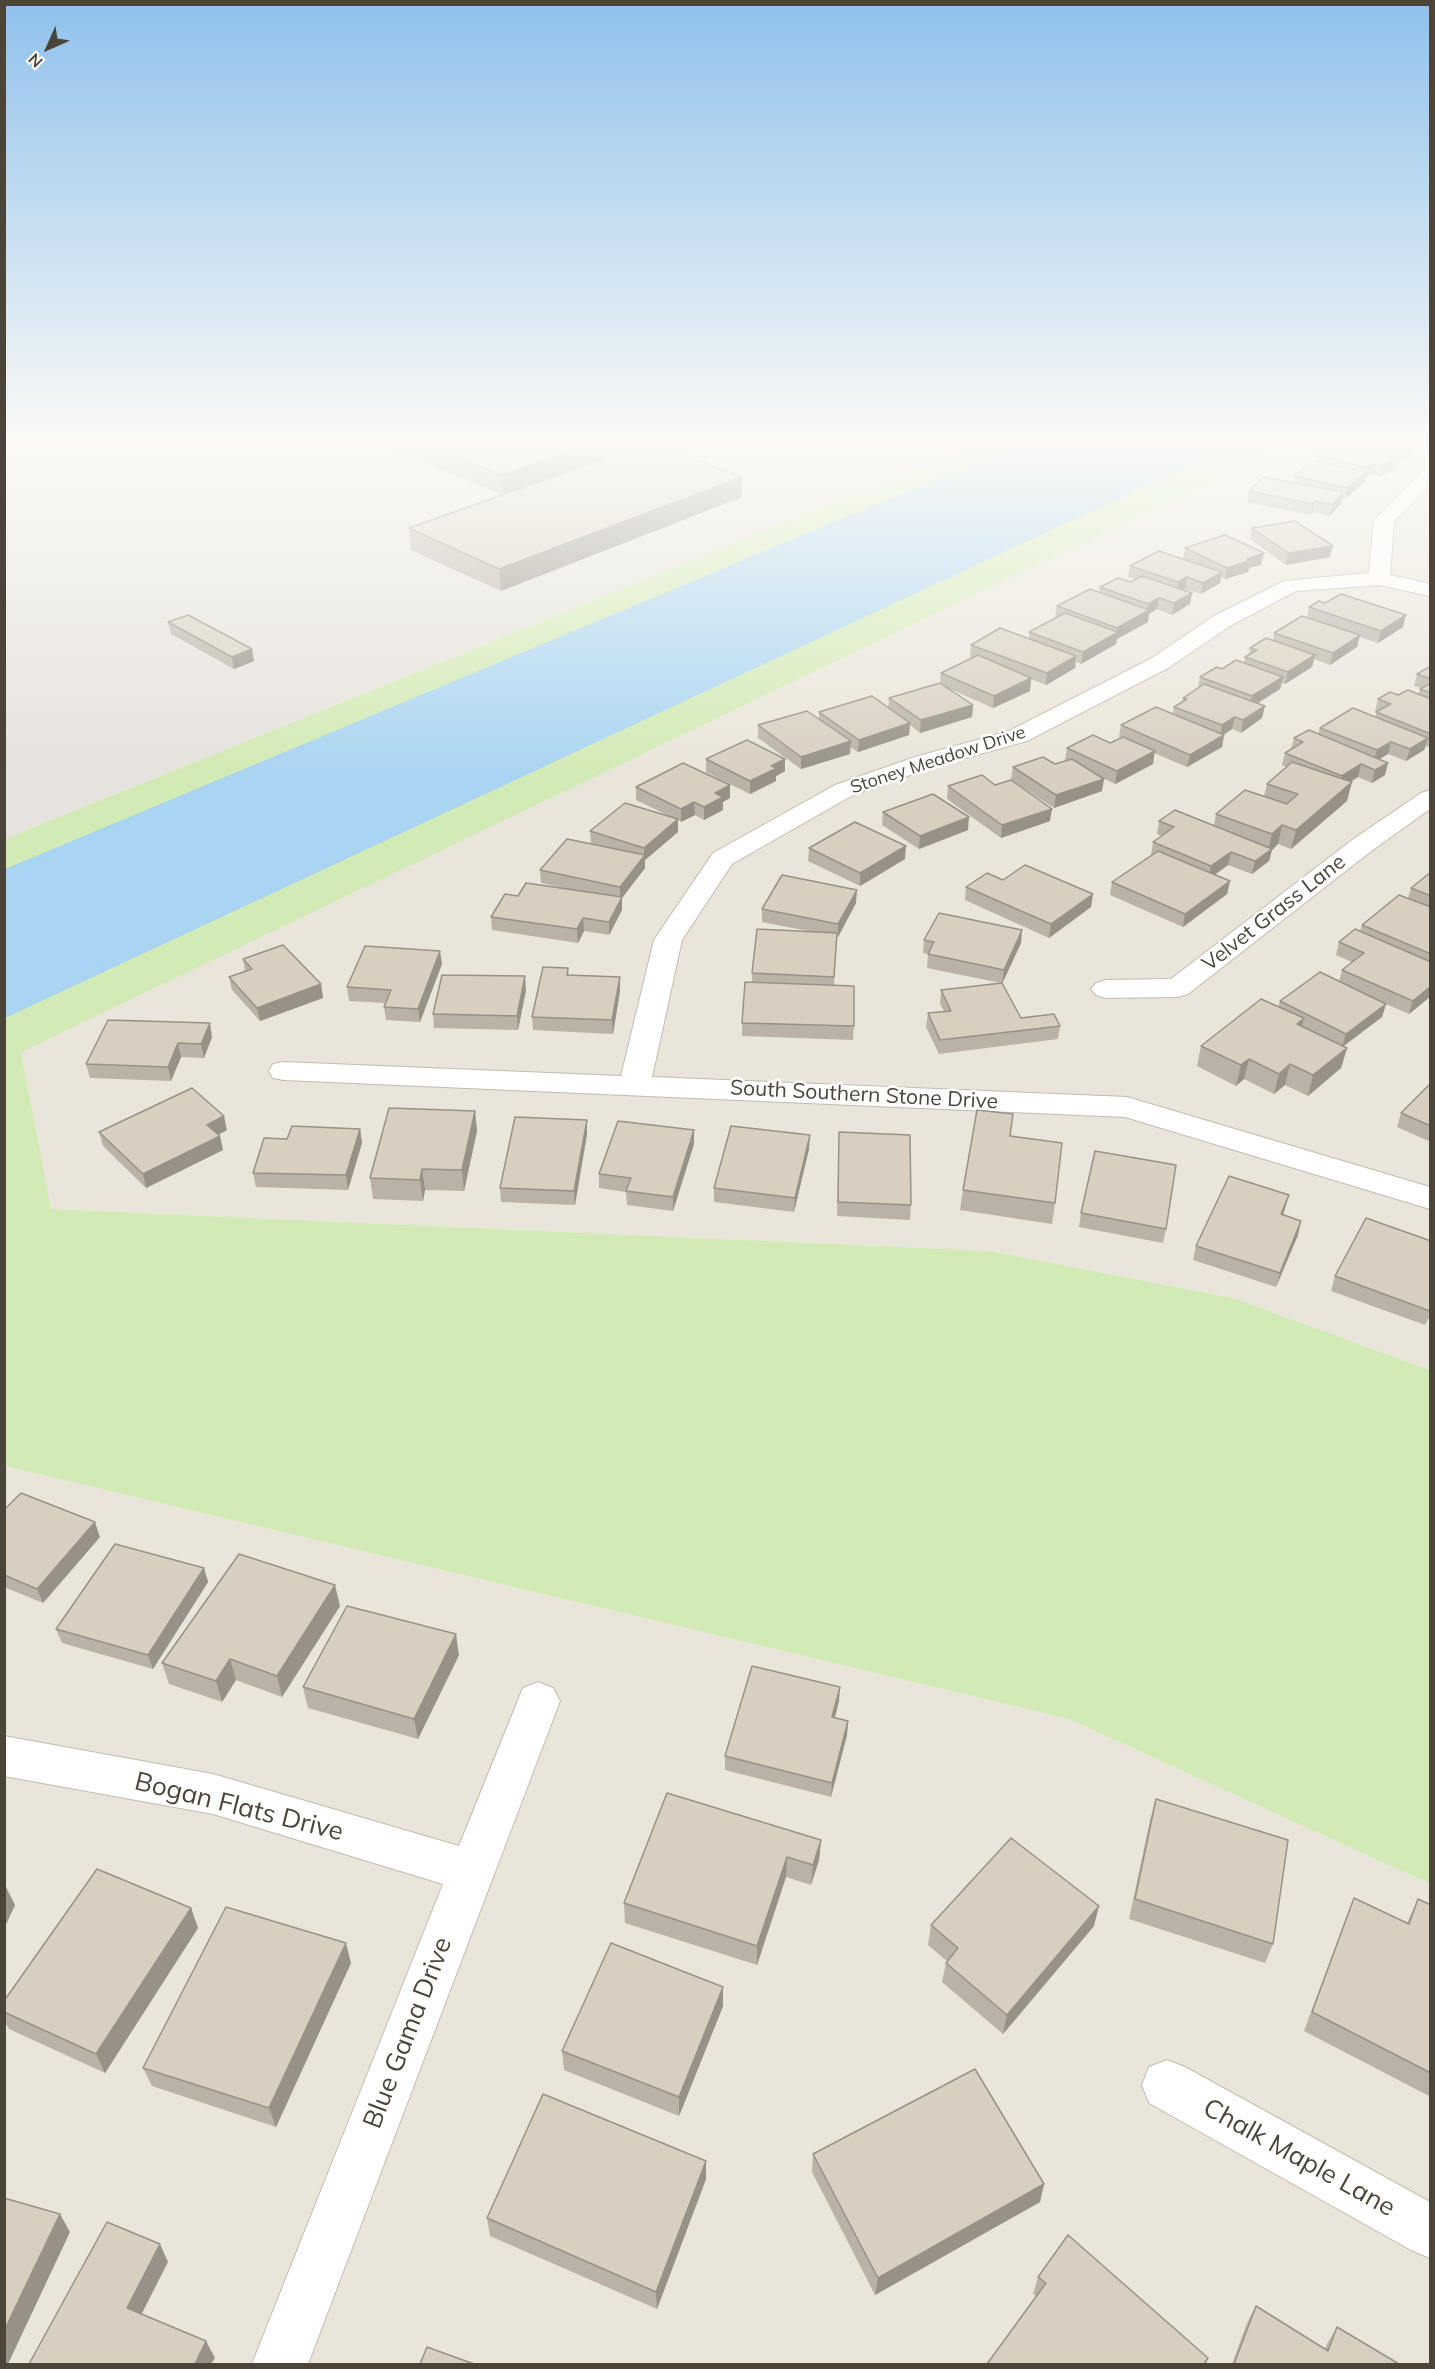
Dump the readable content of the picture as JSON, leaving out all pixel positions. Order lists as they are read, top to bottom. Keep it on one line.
{"streets":{"street":["Stoney Meadow Drive","Velvet Grass Lane","South Southern Stone Drive","Bogan Flats Drive","Blue Gama Drive","Chalk Maple Lane"]},"crossings":[["Stoney Meadow Drive","South Southern Stone Drive"],["Bogan Flats Drive","Blue Gama Drive"]],"north":"bottom left"}
